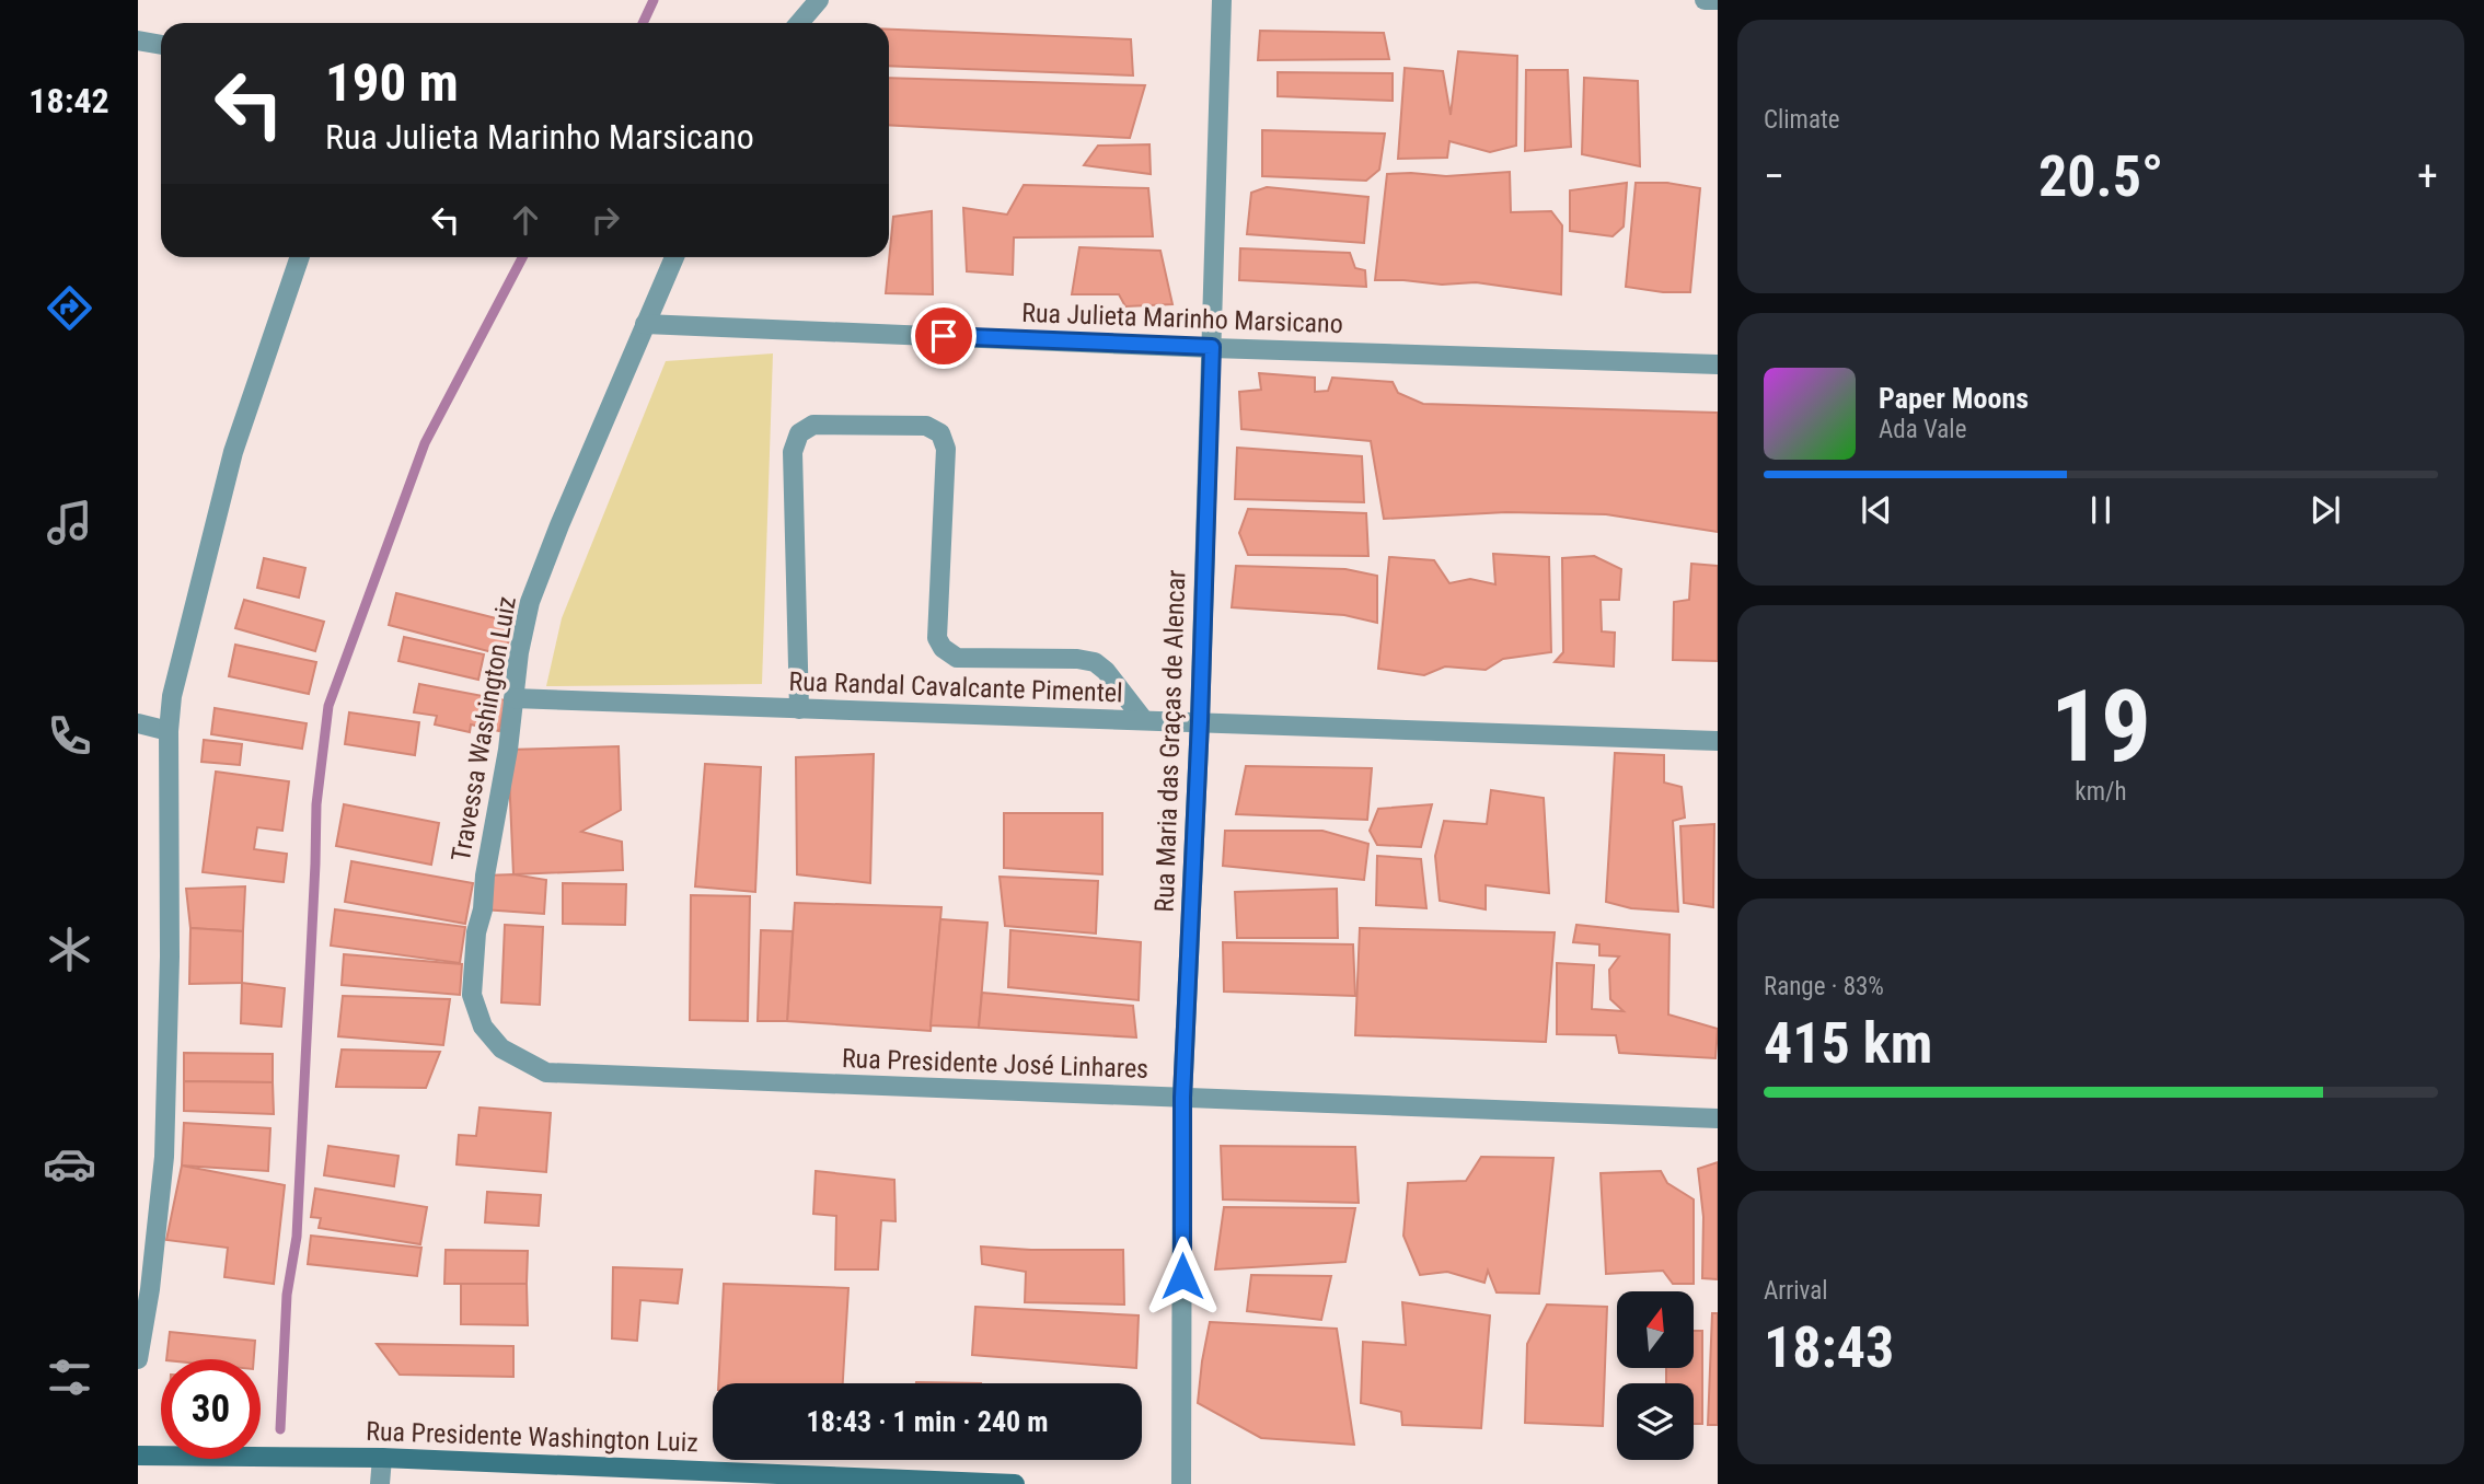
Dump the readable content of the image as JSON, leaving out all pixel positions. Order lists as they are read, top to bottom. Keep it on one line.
{"streets":{"main road":["Rua Presidente Washington Luiz"],"street":["Rua Julieta Marinho Marsicano","Rua Randal Cavalcante Pimentel","Travessa Washington Luiz","Rua Maria das Graças de Alencar","Rua Presidente José Linhares"]},"crossings":[["Rua Julieta Marinho Marsicano","Travessa Washington Luiz"],["Rua Julieta Marinho Marsicano","Rua Maria das Graças de Alencar"],["Rua Randal Cavalcante Pimentel","Travessa Washington Luiz"],["Rua Randal Cavalcante Pimentel","Rua Maria das Graças de Alencar"],["Travessa Washington Luiz","Rua Presidente José Linhares"],["Rua Maria das Graças de Alencar","Rua Presidente José Linhares"]],"north":"top","page":{"tabs":"18:42","tile":["Climate",["19","km/h"],["Range · 83%","415 km"],["Arrival","18:43"]],"turn":["190 m","Rua Julieta Marinho Marsicano"],"heat":["−","20.5°","+"],"song":["Paper Moons","Ada Vale"],"limit":"30","trip":"18:43 · 1 min · 240 m"}}
